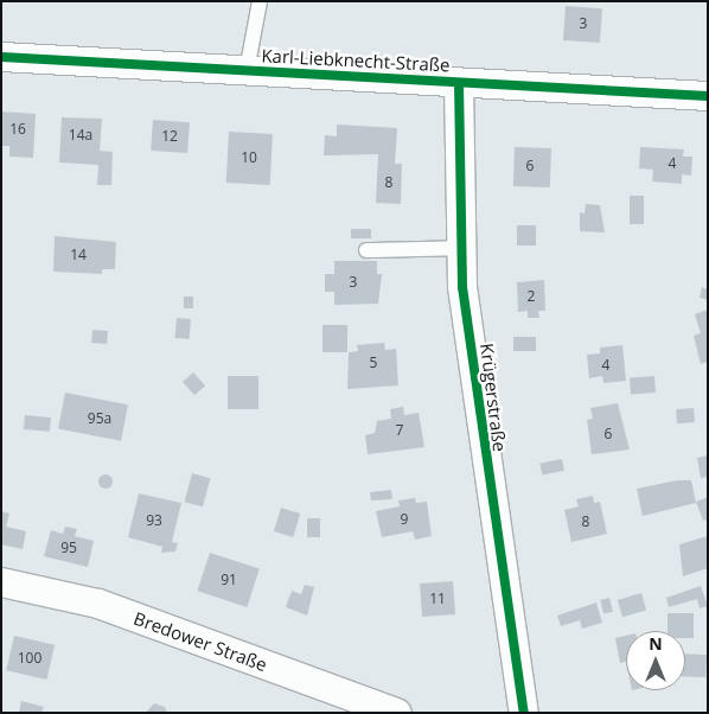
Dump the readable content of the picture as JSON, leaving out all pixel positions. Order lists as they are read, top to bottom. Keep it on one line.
{"streets":{"street":["Karl-Liebknecht-Straße","Krügerstraße","Bredower Straße"]},"crossings":[["Karl-Liebknecht-Straße","Krügerstraße"]],"house_numbers":["3","16","14a","12","10","4","6","8","14","3","2","5","4","95a","7","6","9","93","8","95","91","11","100"],"north":"top"}
